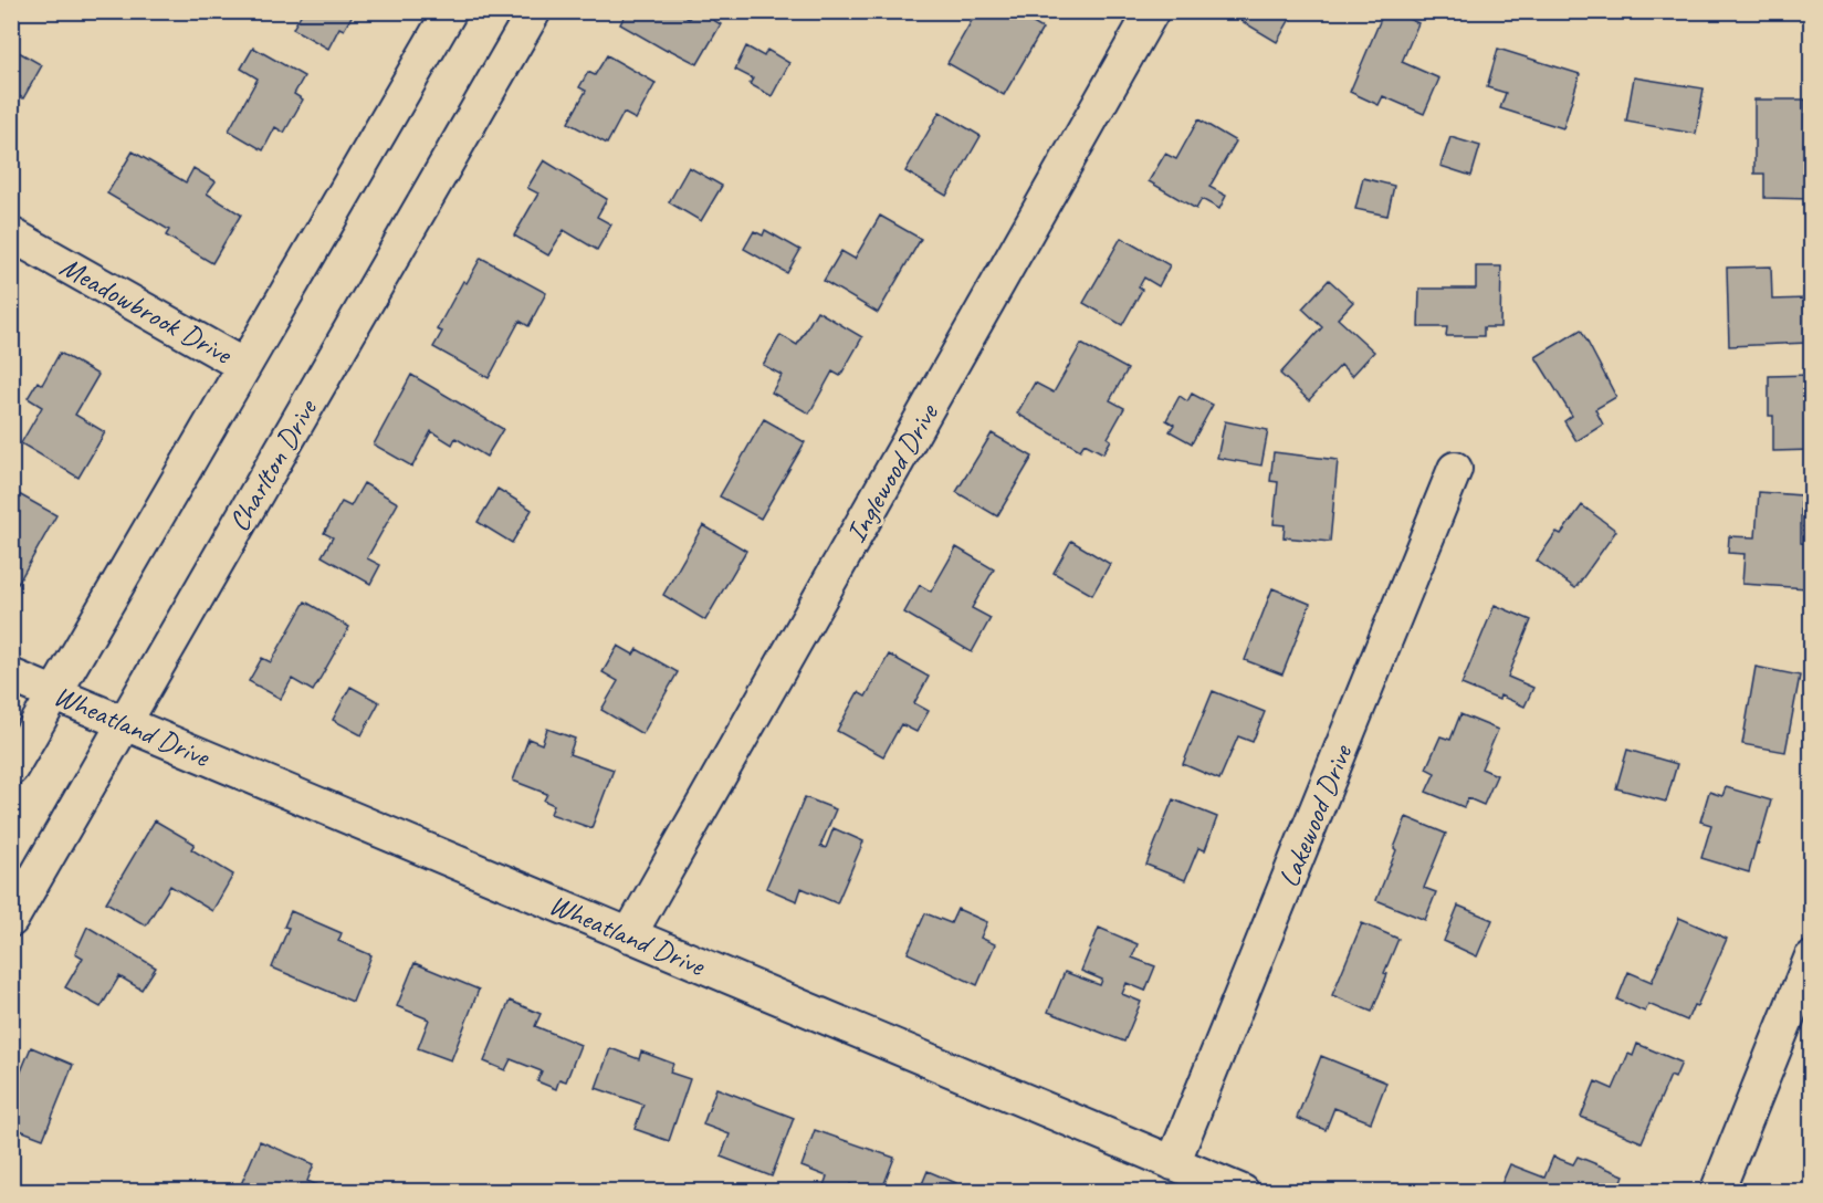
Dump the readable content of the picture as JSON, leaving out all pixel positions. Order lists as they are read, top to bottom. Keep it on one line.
{"streets":{"street":["Meadowbrook Drive","Charlton Drive","Inglewood Drive","Wheatland Drive","Lakewood Drive"]},"crossings":[["Charlton Drive","Wheatland Drive"],["Inglewood Drive","Wheatland Drive"],["Wheatland Drive","Lakewood Drive"]]}
